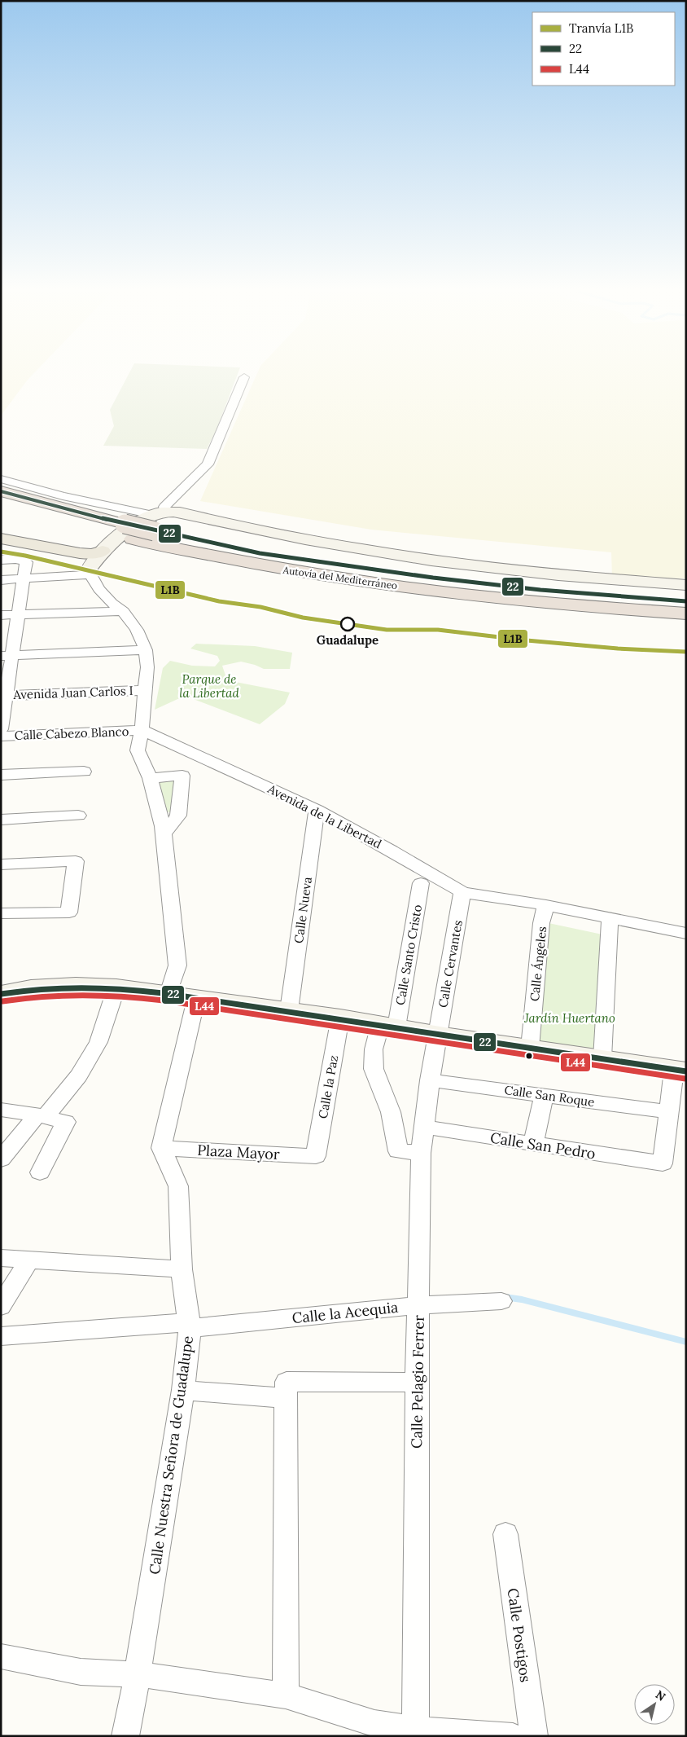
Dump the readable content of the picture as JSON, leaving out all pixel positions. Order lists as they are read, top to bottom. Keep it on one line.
{"streets":{"highway":["Autovía del Mediterráneo"],"street":["Avenida Juan Carlos I","Calle Cabezo Blanco","Avenida de la Libertad","Calle Nueva","Calle Santo Cristo","Calle Cervantes","Calle Ángeles","Calle la Paz","Calle San Roque","Calle San Pedro","Plaza Mayor","Calle la Acequia","Calle Pelagio Ferrer","Calle Nuestra Señora de Guadalupe","Calle Postigos"]},"crossings":[["Calle Cabezo Blanco","Avenida de la Libertad"],["Avenida de la Libertad","Calle Nueva"],["Avenida de la Libertad","Calle Cervantes"],["Avenida de la Libertad","Calle Ángeles"],["Calle Santo Cristo","Calle Pelagio Ferrer"],["Calle Cervantes","Calle Pelagio Ferrer"],["Calle la Paz","Plaza Mayor"],["Calle San Roque","Calle San Pedro"],["Calle San Roque","Calle Pelagio Ferrer"],["Calle San Pedro","Calle Pelagio Ferrer"],["Plaza Mayor","Calle Nuestra Señora de Guadalupe"],["Calle la Acequia","Calle Pelagio Ferrer"],["Calle la Acequia","Calle Nuestra Señora de Guadalupe"]],"parks":["Parque de la Libertad","Jardín Huertano"],"places":["Guadalupe"],"lines":["transit line 22","tram line L1B","transit line L44"],"legend":["Tranvía L1B","22","L44"],"north":"top right"}
